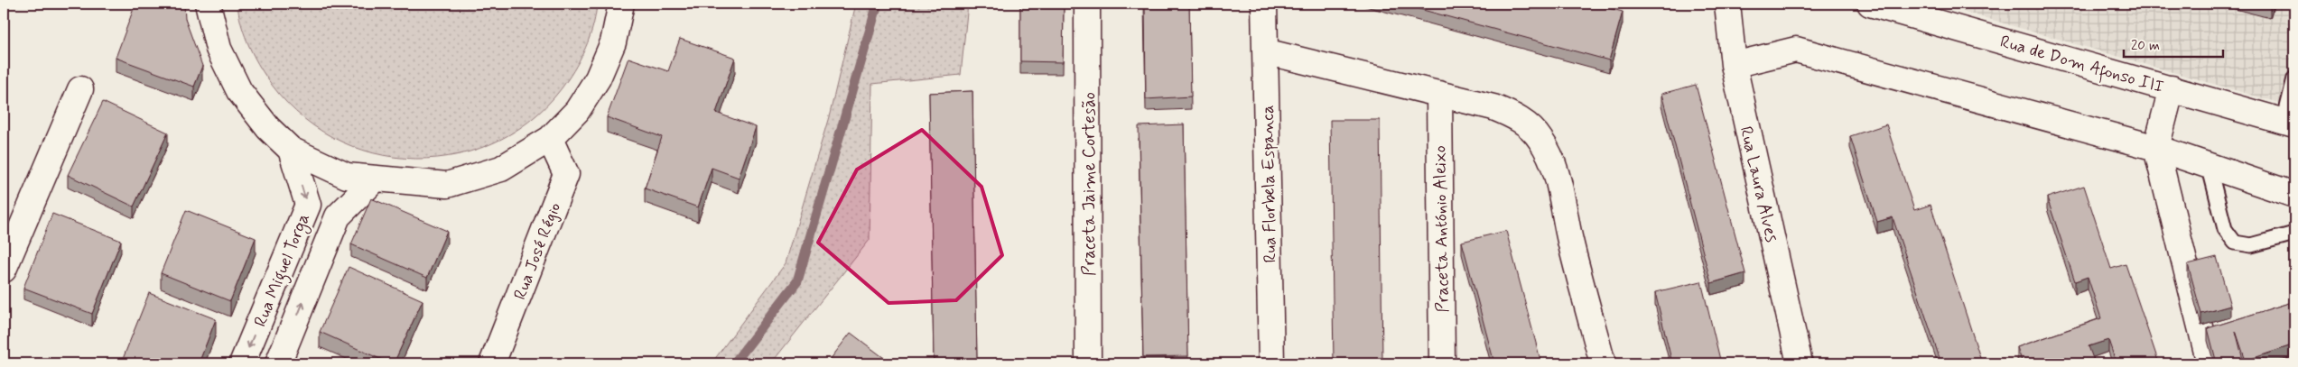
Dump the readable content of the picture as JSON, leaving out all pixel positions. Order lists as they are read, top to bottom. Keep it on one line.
{"streets":{"street":["Rua de Dom Afonso III","Praceta Jaime Cortesão","Rua Florbela Espanca","Rua Laura Alves","Praceta António Aleixo","Rua José Régio","Rua Miguel Torga"]},"scale_bar":"20 m"}
